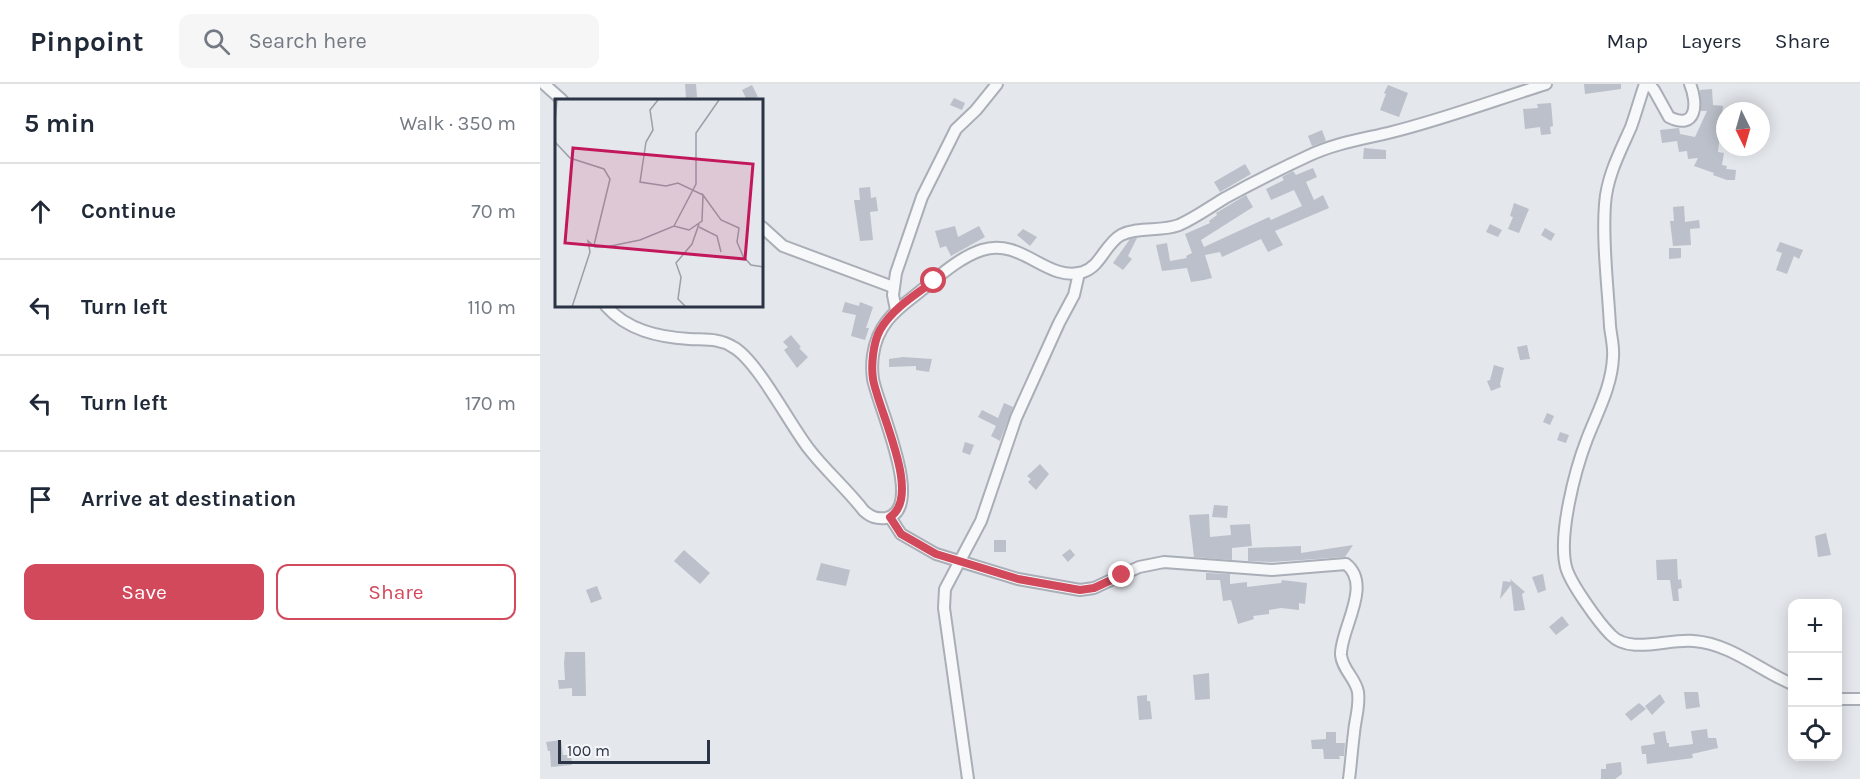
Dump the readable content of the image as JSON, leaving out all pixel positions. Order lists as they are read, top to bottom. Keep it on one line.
{"scale_bar":"100 m","north":"bottom","page":{"header":"Pinpoint","search":"Search here","nav":["Map","Layers","Share"],"heading":["5 min","Walk · 350 m"],"list":[["Continue","70 m"],["Turn left","110 m"],["Turn left","170 m"],"Arrive at destination"],"buttons":["Save","Share"],"map_buttons":["+","−"],"scale":"100 m"}}
